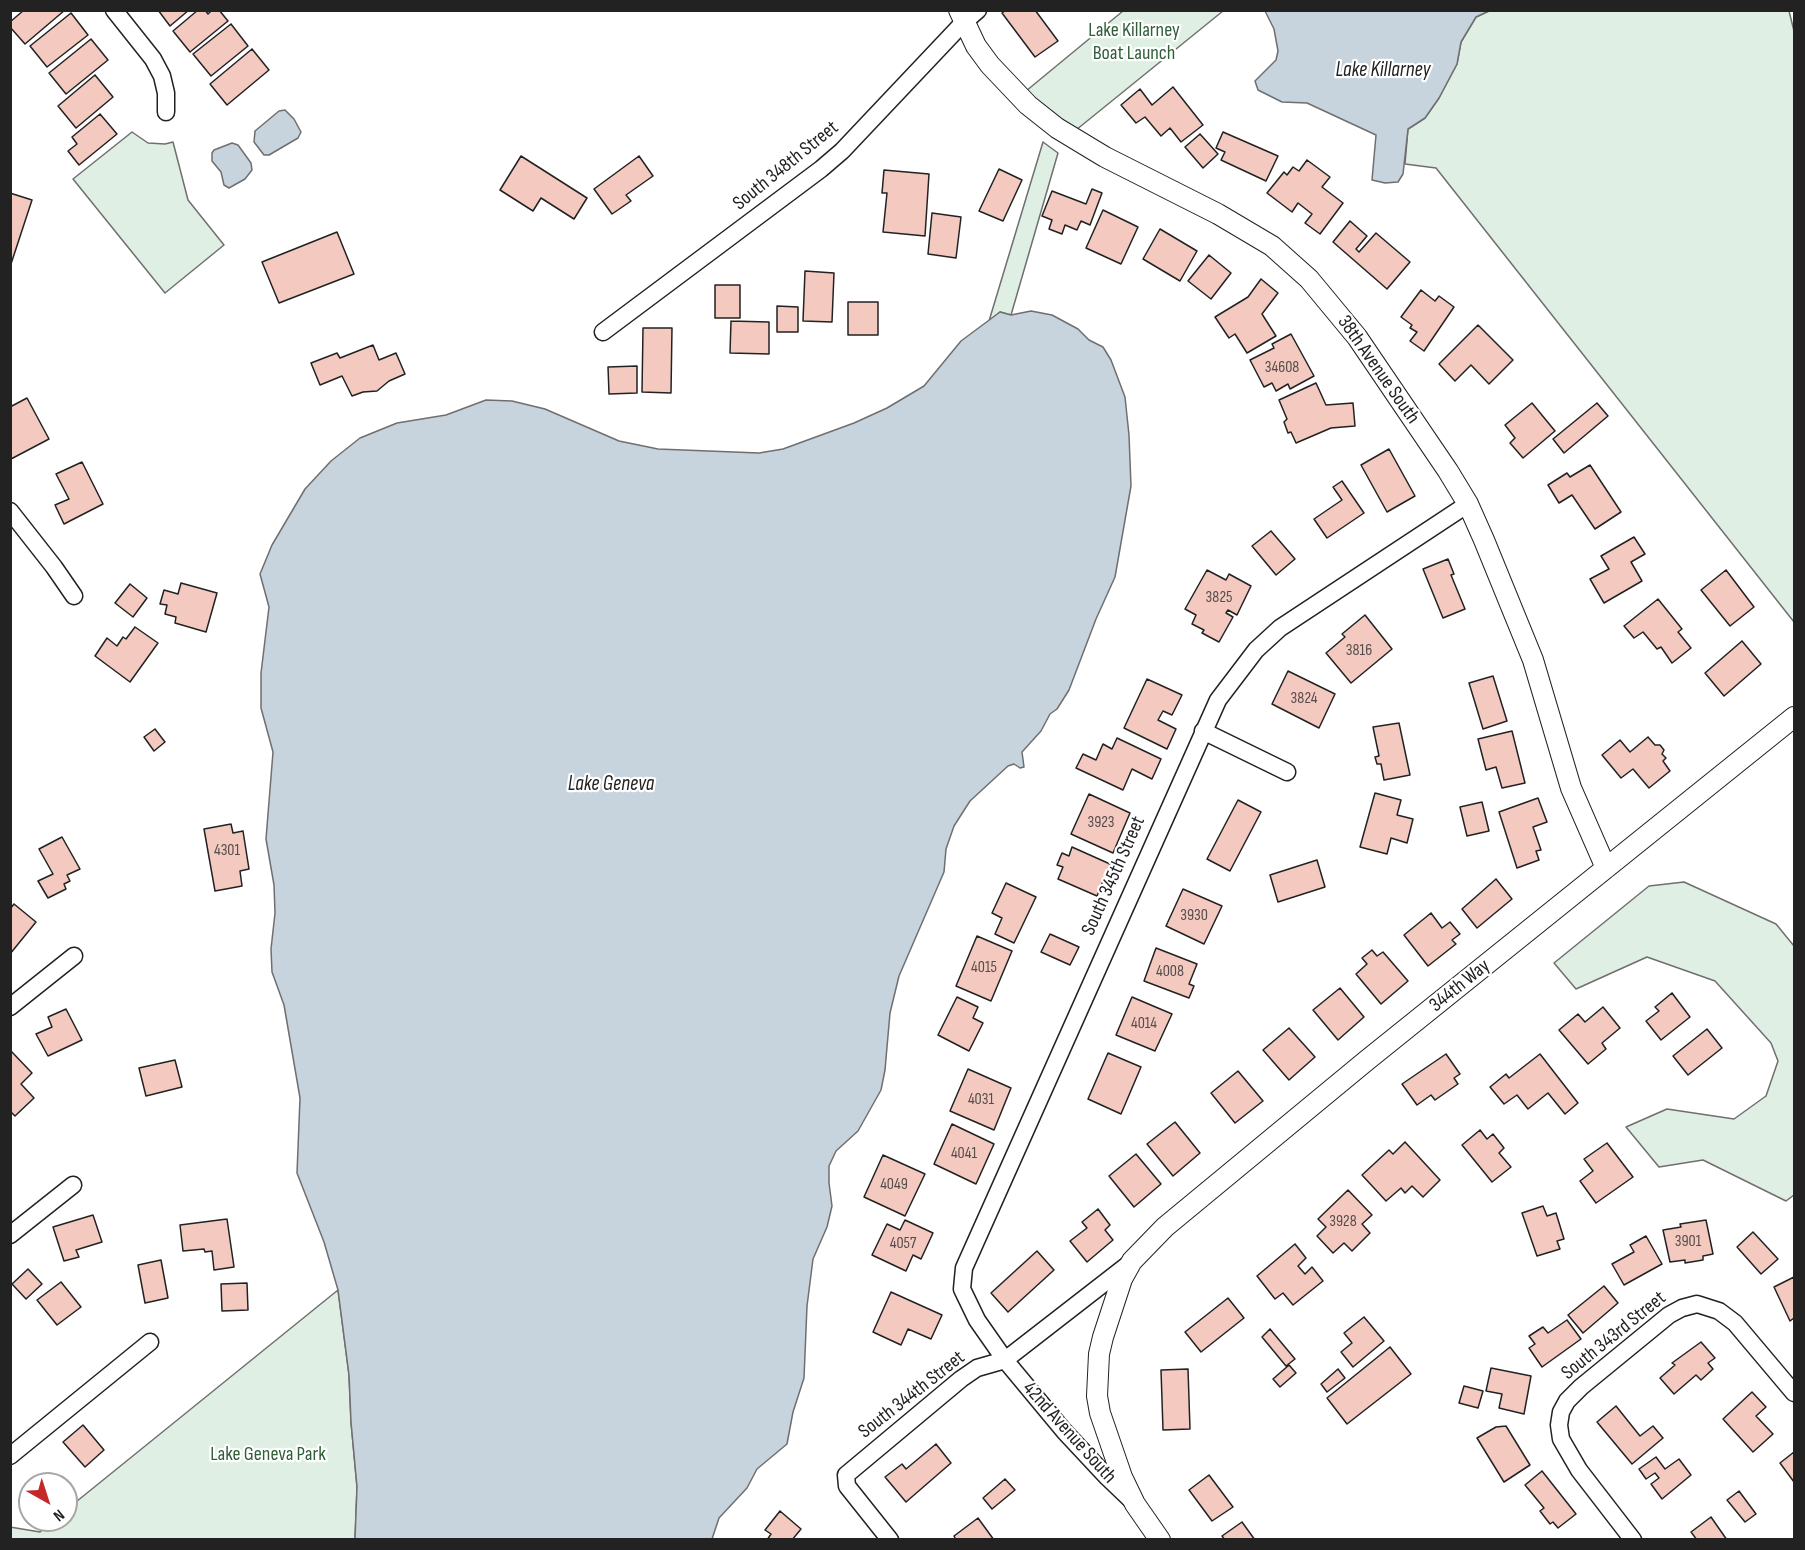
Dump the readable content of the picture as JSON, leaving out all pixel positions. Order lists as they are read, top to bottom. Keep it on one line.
{"streets":{"street":["South 348th Street","38th Avenue South","South 345th Street","344th Way","South 343rd Street","South 344th Street","42nd Avenue South"]},"crossings":[["South 348th Street","38th Avenue South"],["38th Avenue South","South 345th Street"],["38th Avenue South","344th Way"],["South 345th Street","South 344th Street"],["South 345th Street","42nd Avenue South"],["344th Way","South 344th Street"],["344th Way","42nd Avenue South"],["South 344th Street","42nd Avenue South"]],"water":["Lake Killarney","Lake Geneva"],"parks":["Lake Killarney Boat Launch","Lake Geneva Park"],"house_numbers":["34608","3825","3816","3824","3923","4301","3930","4015","4008","4014","4031","4041","4049","3928","3901","4057"],"north":"bottom right"}
